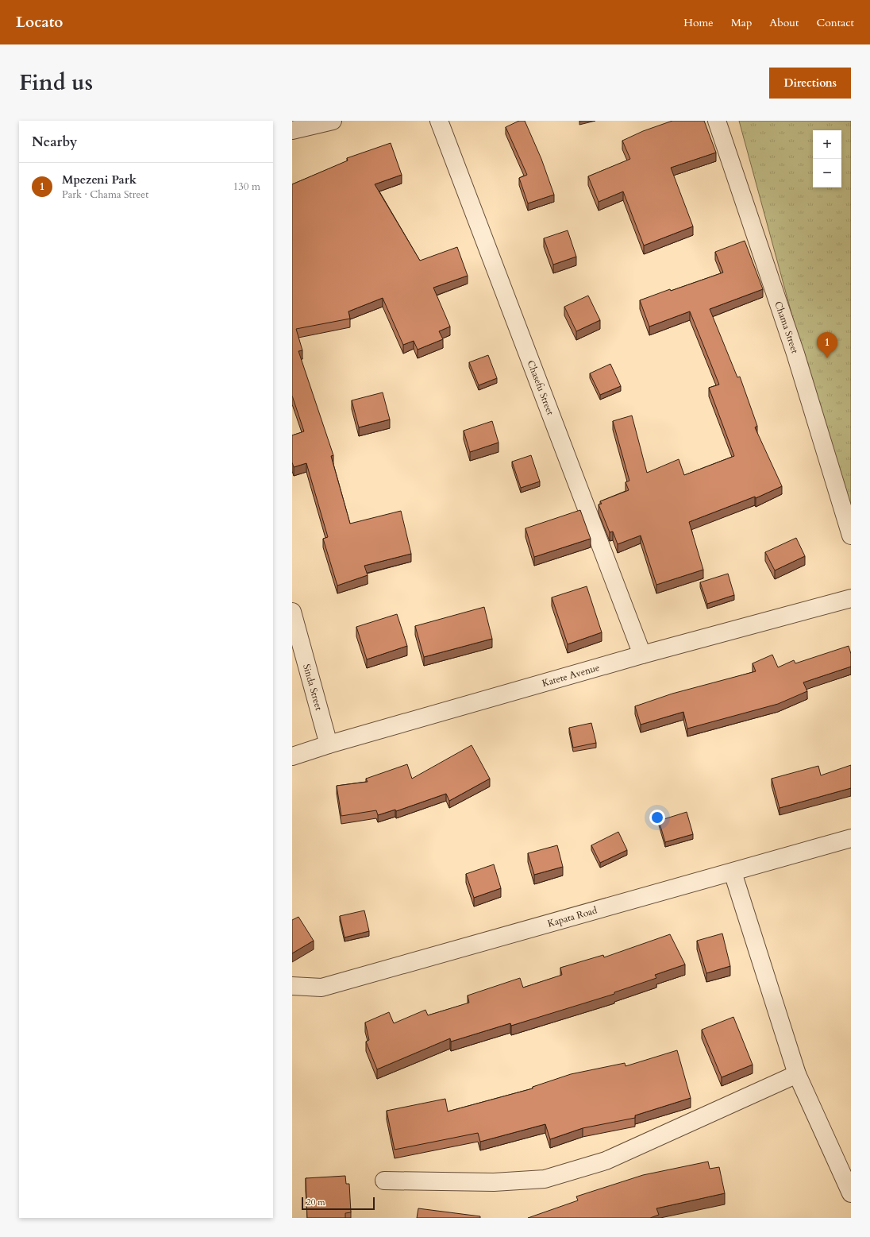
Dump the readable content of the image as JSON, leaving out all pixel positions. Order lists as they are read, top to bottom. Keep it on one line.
{"streets":{"street":["Chama Street","Chasefu Street","Katete Avenue","Sinda Street","Kapata Road"]},"crossings":[["Chasefu Street","Katete Avenue"],["Katete Avenue","Sinda Street"]],"scale_bar":"20 m","page":{"header":"Locato","nav":["Home","Map","About","Contact"],"title":"Find us","buttons":"Directions","heading":"Nearby","map_buttons":["+","−"],"list":[{"mark":"1","name":"Mpezeni Park","note":"Park · Chama Street","value":"130 m"}],"pins":"1","scale":"20 m"}}
